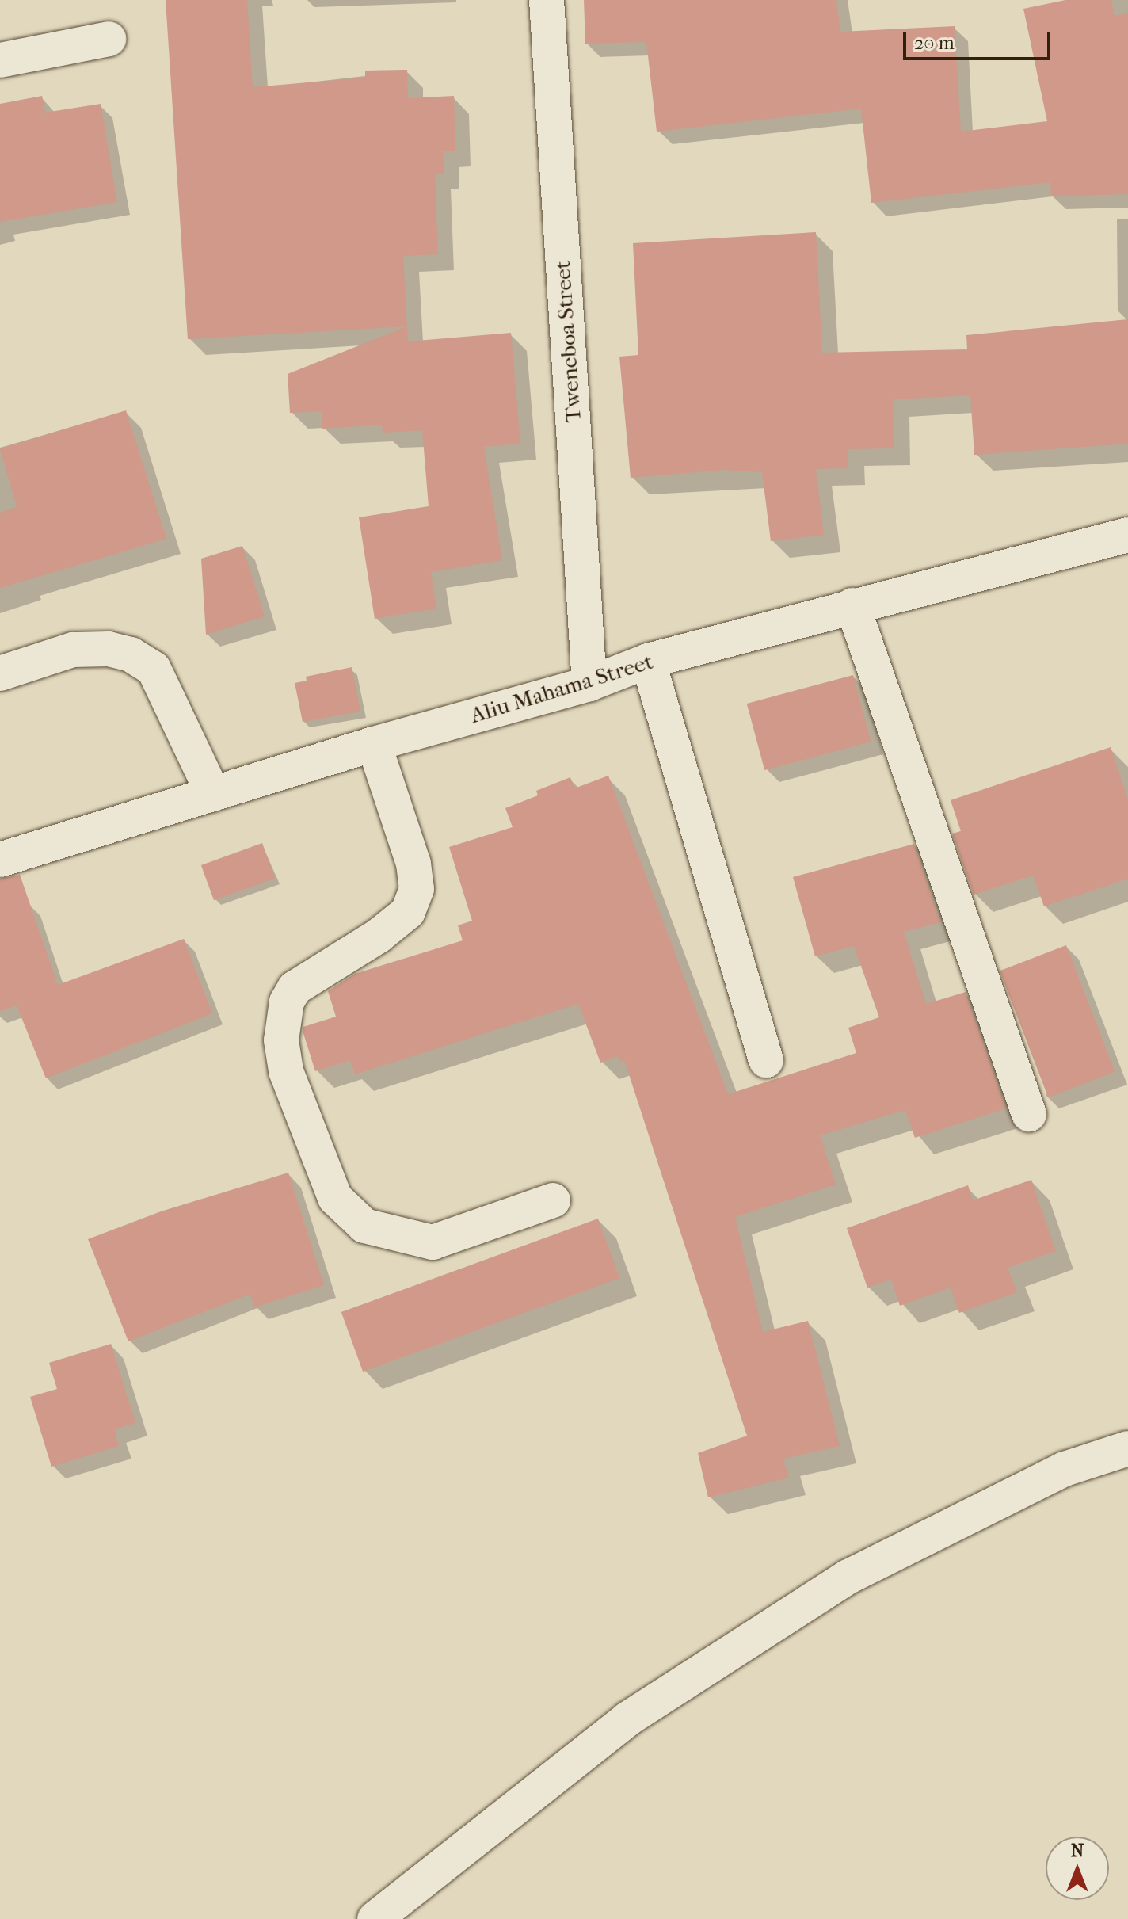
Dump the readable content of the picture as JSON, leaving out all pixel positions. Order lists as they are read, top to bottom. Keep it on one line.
{"streets":{"street":["Tweneboa Street","Aliu Mahama Street"]},"crossings":[["Tweneboa Street","Aliu Mahama Street"]],"scale_bar":"20 m","north":"top"}
